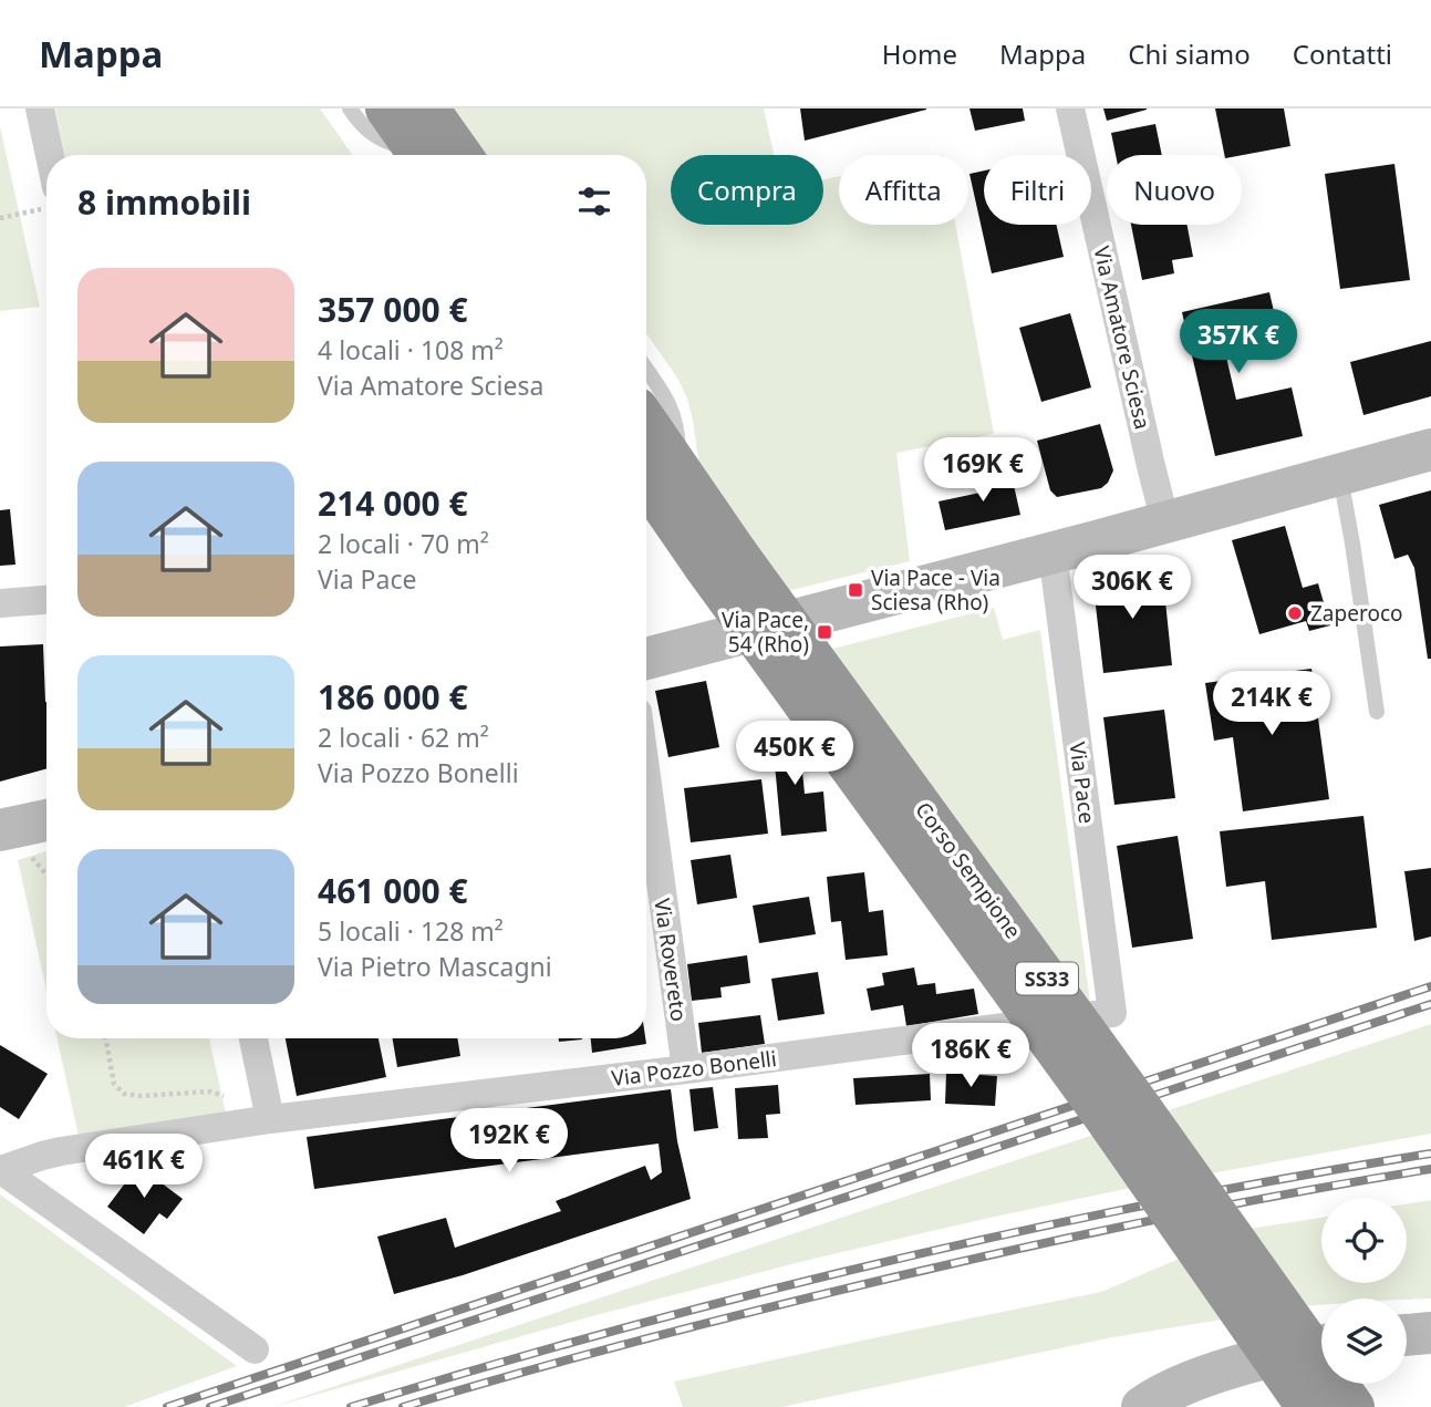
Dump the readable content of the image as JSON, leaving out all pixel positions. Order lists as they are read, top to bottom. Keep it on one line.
{"streets":{"highway":["Corso Sempione","SS33"],"street":["Via Amatore Sciesa","Via Pace","Via Rovereto","Via Pozzo Bonelli"]},"crossings":[["Via Pace","Via Pozzo Bonelli"],["Via Rovereto","Via Pozzo Bonelli"]],"places":{"transit":["Via Pace - Via Sciesa (Rho)","Via Pace, 54 (Rho)"],"other":["Zaperoco"]},"page":{"header":"Mappa","nav":["Home","Mappa","Chi siamo","Contatti"],"chip":["Compra","Affitta","Filtri","Nuovo"],"heading":"8 immobili","list":[{"name":"357 000 €","note":"4 locali · 108 m² · Via Amatore Sciesa"},{"name":"214 000 €","note":"2 locali · 70 m² · Via Pace"},{"name":"186 000 €","note":"2 locali · 62 m² · Via Pozzo Bonelli"},{"name":"461 000 €","note":"5 locali · 128 m² · Via Pietro Mascagni"}],"price":["357K €","169K €","306K €","214K €","450K €","186K €","192K €","461K €"]}}
